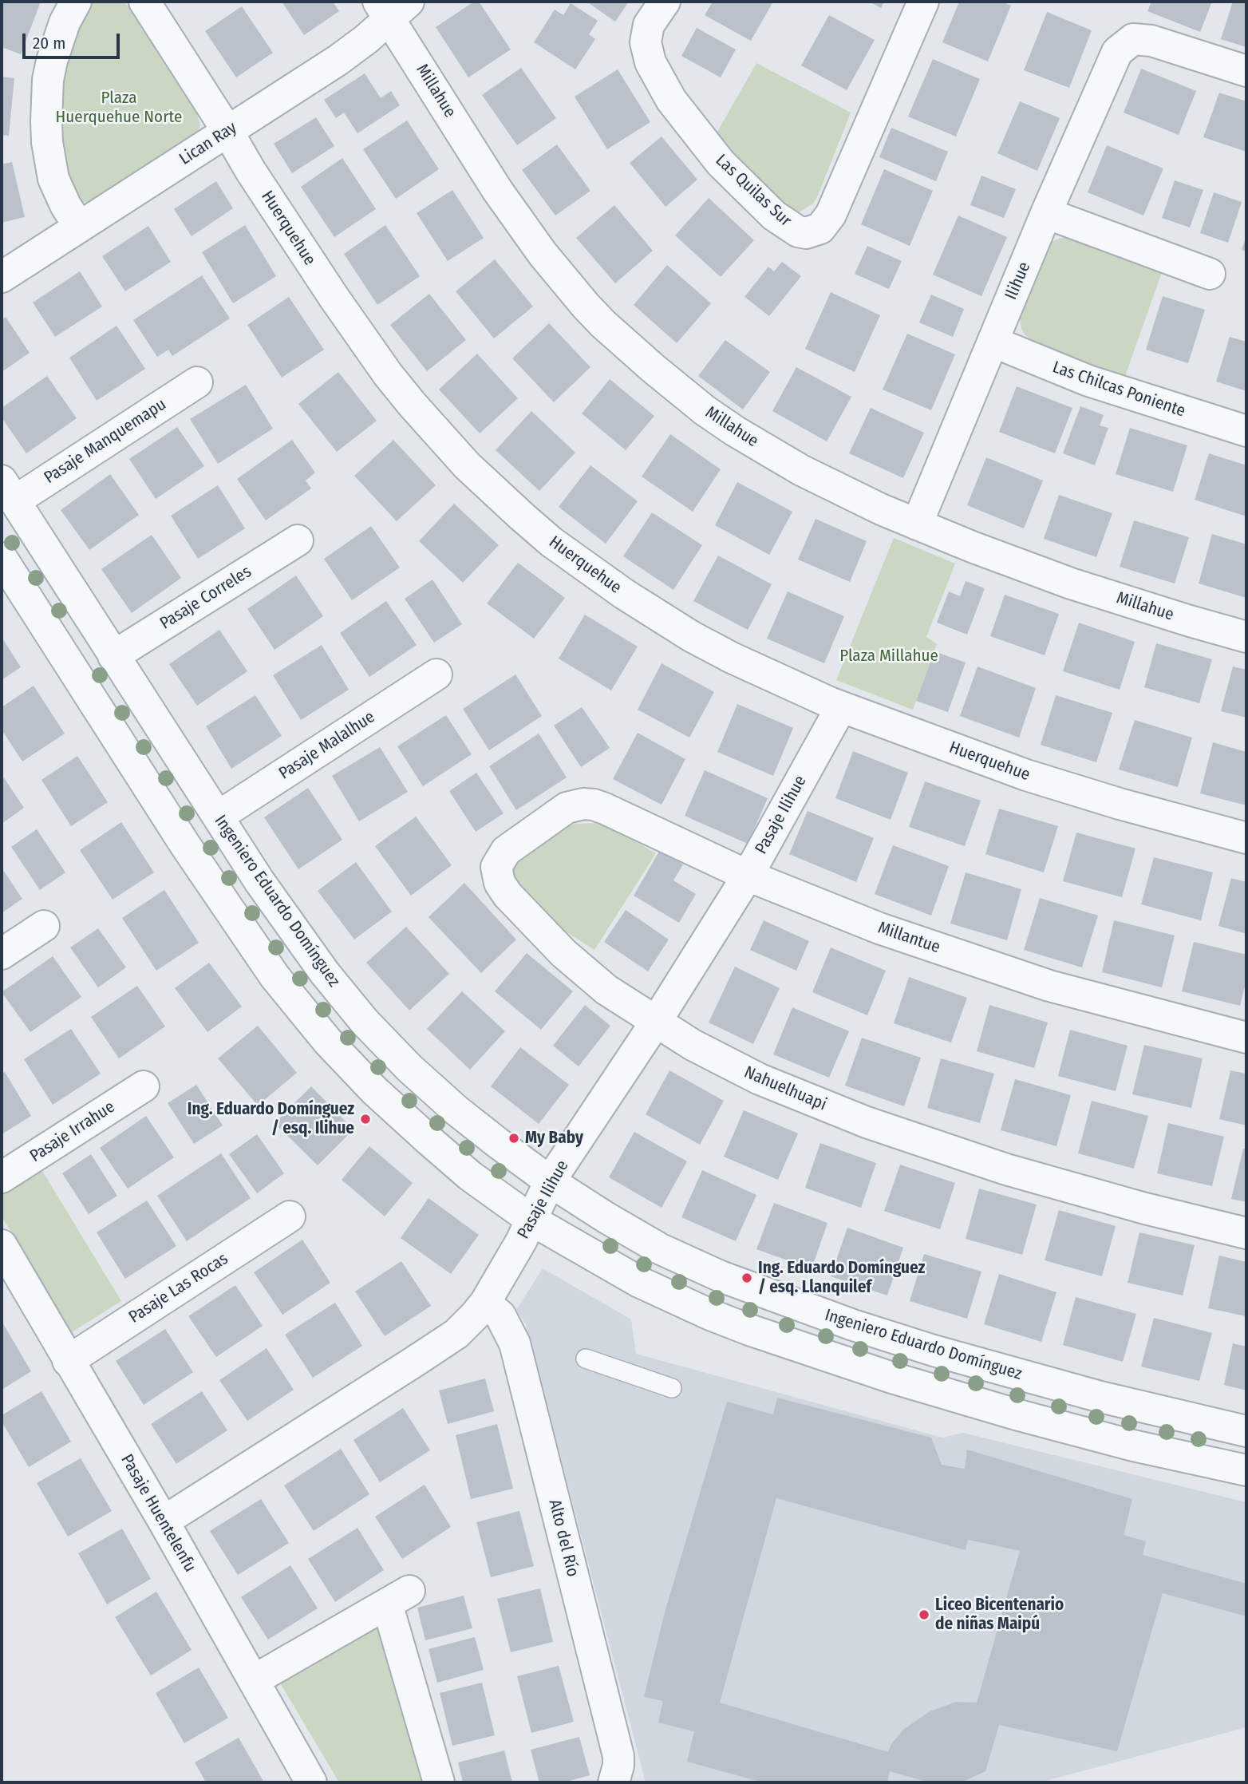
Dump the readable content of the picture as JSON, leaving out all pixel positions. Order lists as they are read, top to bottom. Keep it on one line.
{"streets":{"street":["Millahue","Lican Ray","Las Quilas Sur","Huerquehue","Ilihue","Las Chilcas Poniente","Pasaje Manquemapu","Pasaje Correles","Pasaje Malalhue","Pasaje Ilihue","Ingeniero Eduardo Domínguez","Millantue","Nahuelhuapi","Pasaje Irrahue","Pasaje Las Rocas","Pasaje Huentelenfu","Alto del Río"]},"crossings":[["Millahue","Lican Ray"],["Millahue","Ilihue"],["Lican Ray","Huerquehue"],["Huerquehue","Pasaje Ilihue"],["Ilihue","Las Chilcas Poniente"],["Pasaje Manquemapu","Ingeniero Eduardo Domínguez"],["Pasaje Correles","Ingeniero Eduardo Domínguez"],["Pasaje Malalhue","Ingeniero Eduardo Domínguez"],["Pasaje Ilihue","Ingeniero Eduardo Domínguez"],["Pasaje Ilihue","Millantue"],["Pasaje Ilihue","Nahuelhuapi"],["Pasaje Ilihue","Pasaje Huentelenfu"],["Pasaje Ilihue","Alto del Río"],["Millantue","Nahuelhuapi"],["Pasaje Las Rocas","Pasaje Huentelenfu"]],"parks":["Plaza Huerquehue Norte","Plaza Millahue"],"places":["Ing. Eduardo Domínguez / esq. Ilihue","My Baby","Ing. Eduardo Domínguez / esq. Llanquilef","Liceo Bicentenario de niñas Maipú"],"scale_bar":"20 m"}
